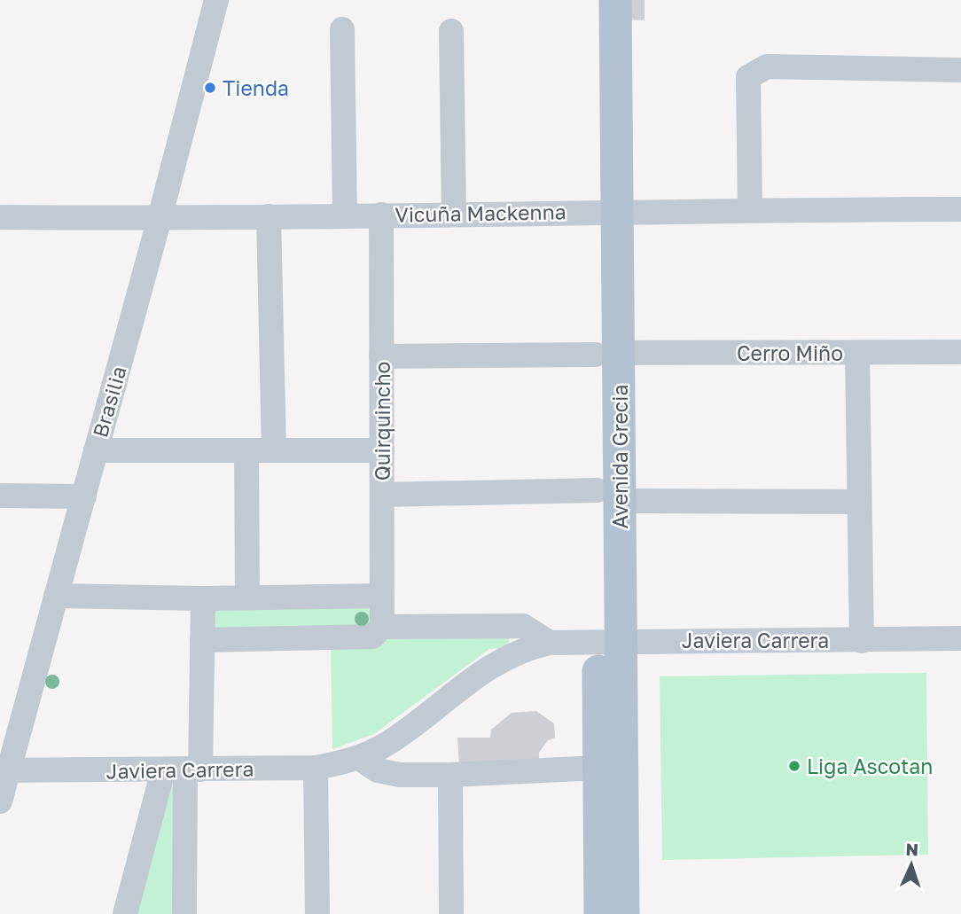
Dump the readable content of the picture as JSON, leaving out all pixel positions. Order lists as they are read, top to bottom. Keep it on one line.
{"streets":{"main road":["Avenida Grecia"],"street":["Vicuña Mackenna","Cerro Miño","Brasilia","Quirquincho","Javiera Carrera"]},"crossings":[["Vicuña Mackenna","Brasilia"],["Vicuña Mackenna","Quirquincho"],["Vicuña Mackenna","Avenida Grecia"],["Cerro Miño","Quirquincho"],["Cerro Miño","Avenida Grecia"],["Brasilia","Javiera Carrera"],["Avenida Grecia","Javiera Carrera"]],"places":["Tienda","Liga Ascotan"],"north":"top"}
